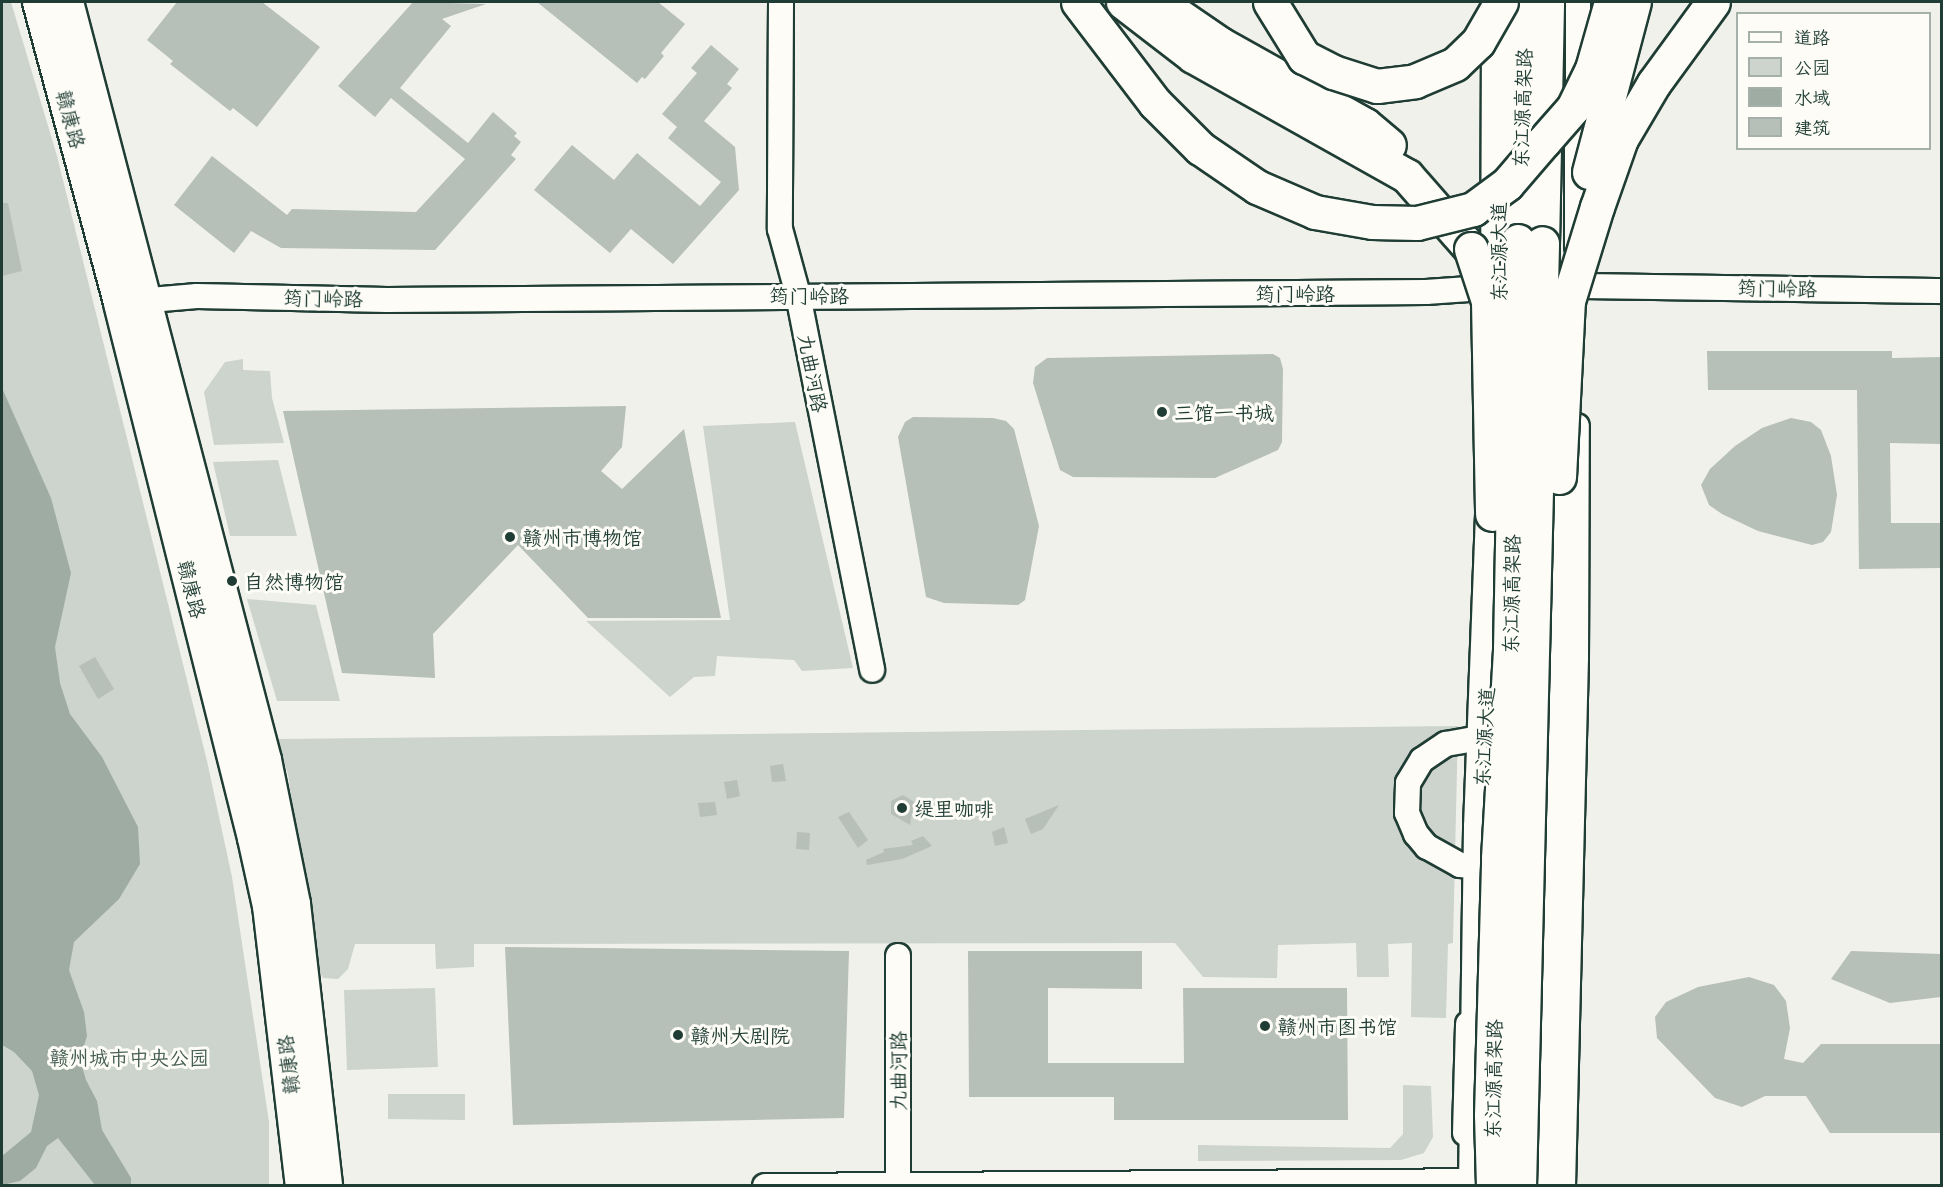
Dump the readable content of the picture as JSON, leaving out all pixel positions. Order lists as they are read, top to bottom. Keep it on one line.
{"streets":{"highway":["东江源高架路"],"main road":["赣康路","东江源大道"],"street":["筠门岭路","九曲河路"]},"crossings":[["东江源高架路","东江源大道"],["赣康路","筠门岭路"],["东江源大道","筠门岭路"],["筠门岭路","九曲河路"]],"parks":["赣州城市中央公园"],"places":["三馆一书城","赣州市博物馆","自然博物馆","缇里咖啡","赣州市图书馆","赣州大剧院"],"legend":["道路","公园","水域","建筑"]}
